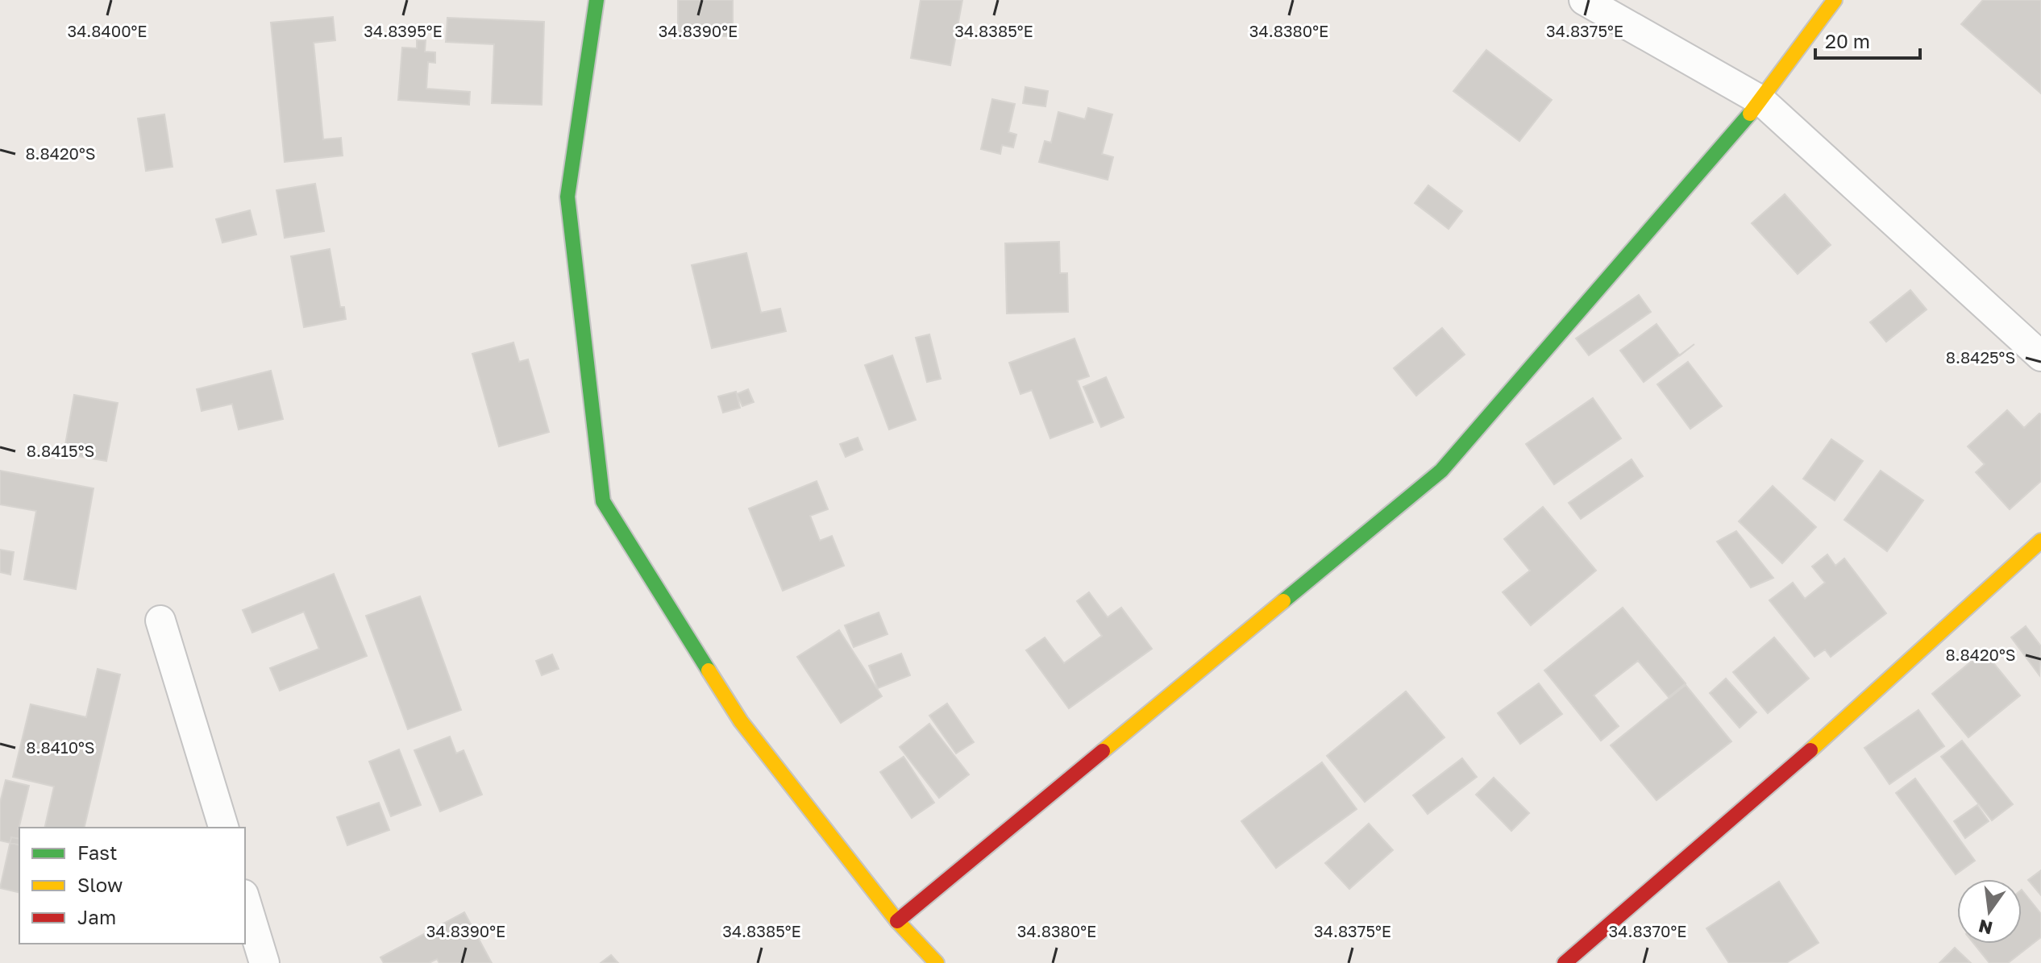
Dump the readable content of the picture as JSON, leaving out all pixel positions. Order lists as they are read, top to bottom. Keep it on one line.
{"legend":["Fast","Slow","Jam"],"scale_bar":"20 m","north":"bottom","coordinates":["34.8400°E","34.8395°E","34.8390°E","34.8385°E","34.8380°E","34.8375°E","8.8420°S","8.8425°S","8.8415°S","8.8410°S","34.8370°E"]}
